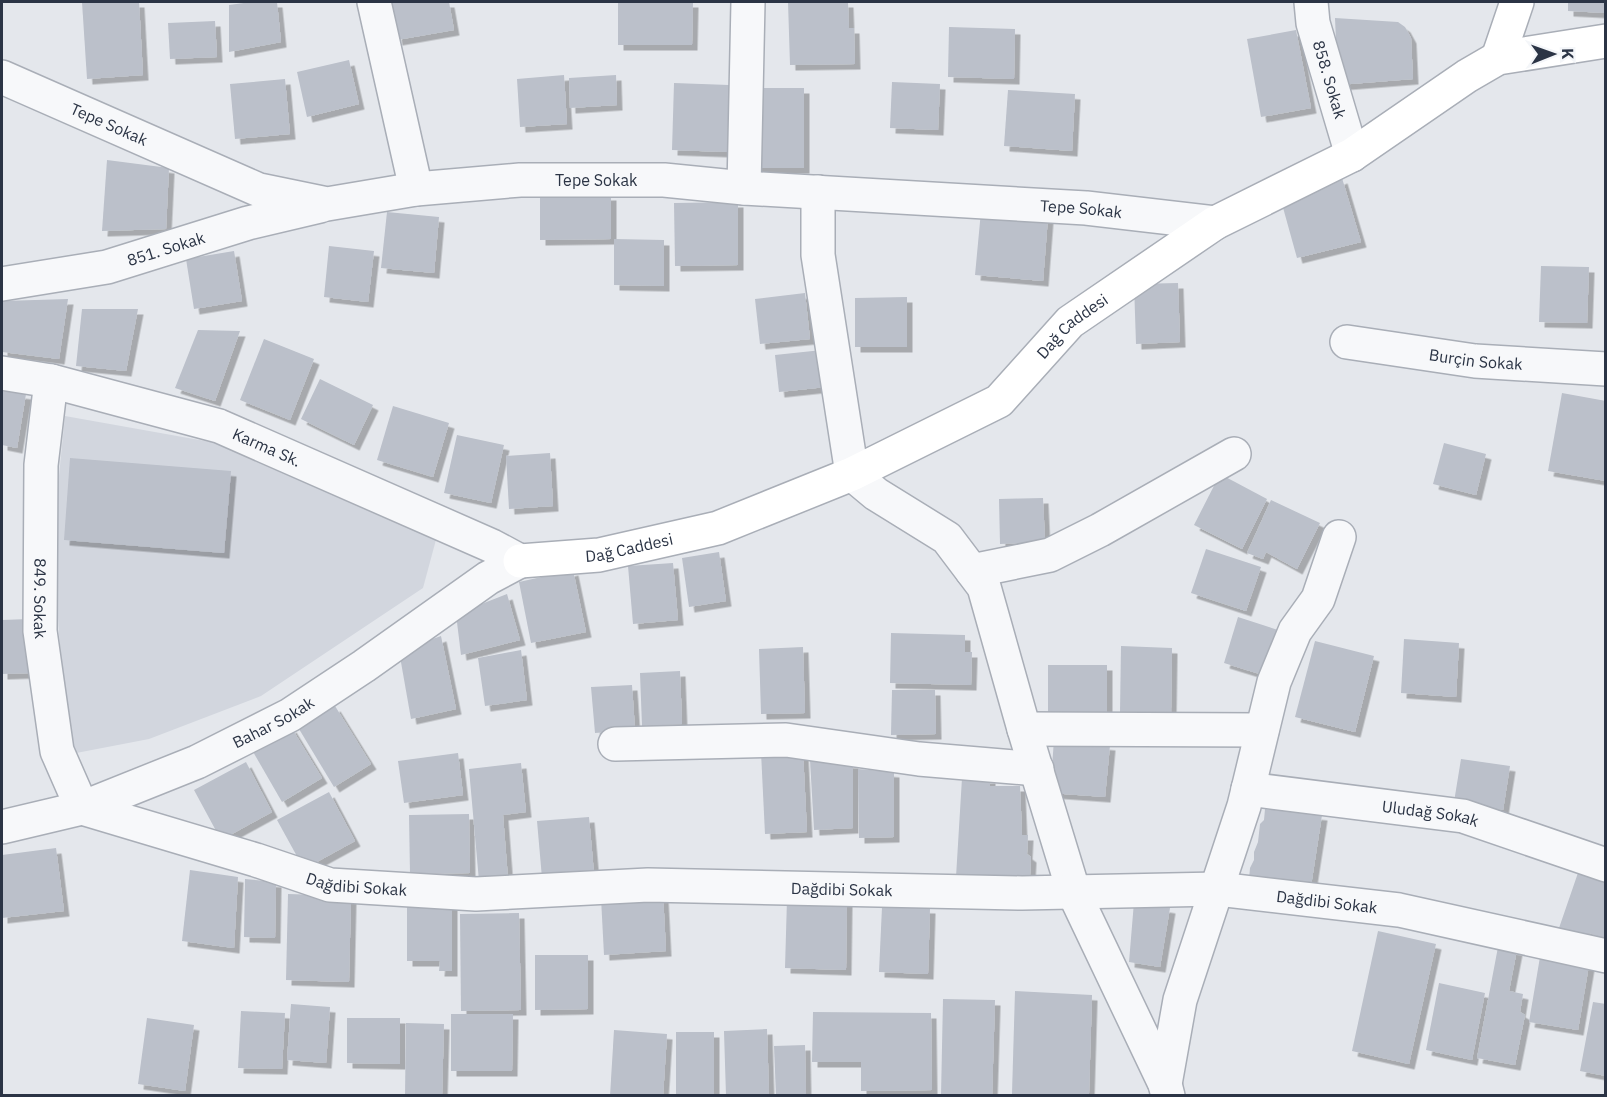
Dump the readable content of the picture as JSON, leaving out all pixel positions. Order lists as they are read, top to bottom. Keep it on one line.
{"streets":{"street":["858. Sokak","Tepe Sokak","851. Sokak","Dağ Caddesi","Burçin Sokak","Karma Sk.","849. Sokak","Bahar Sokak","Uludağ Sokak","Dağdibi Sokak"]},"crossings":[["858. Sokak","Dağ Caddesi"],["Tepe Sokak","851. Sokak"],["Tepe Sokak","Dağ Caddesi"],["Dağ Caddesi","Karma Sk."],["Dağ Caddesi","Bahar Sokak"],["Karma Sk.","849. Sokak"],["Karma Sk.","Bahar Sokak"],["849. Sokak","Bahar Sokak"],["849. Sokak","Dağdibi Sokak"],["Bahar Sokak","Dağdibi Sokak"]],"north":"right"}
